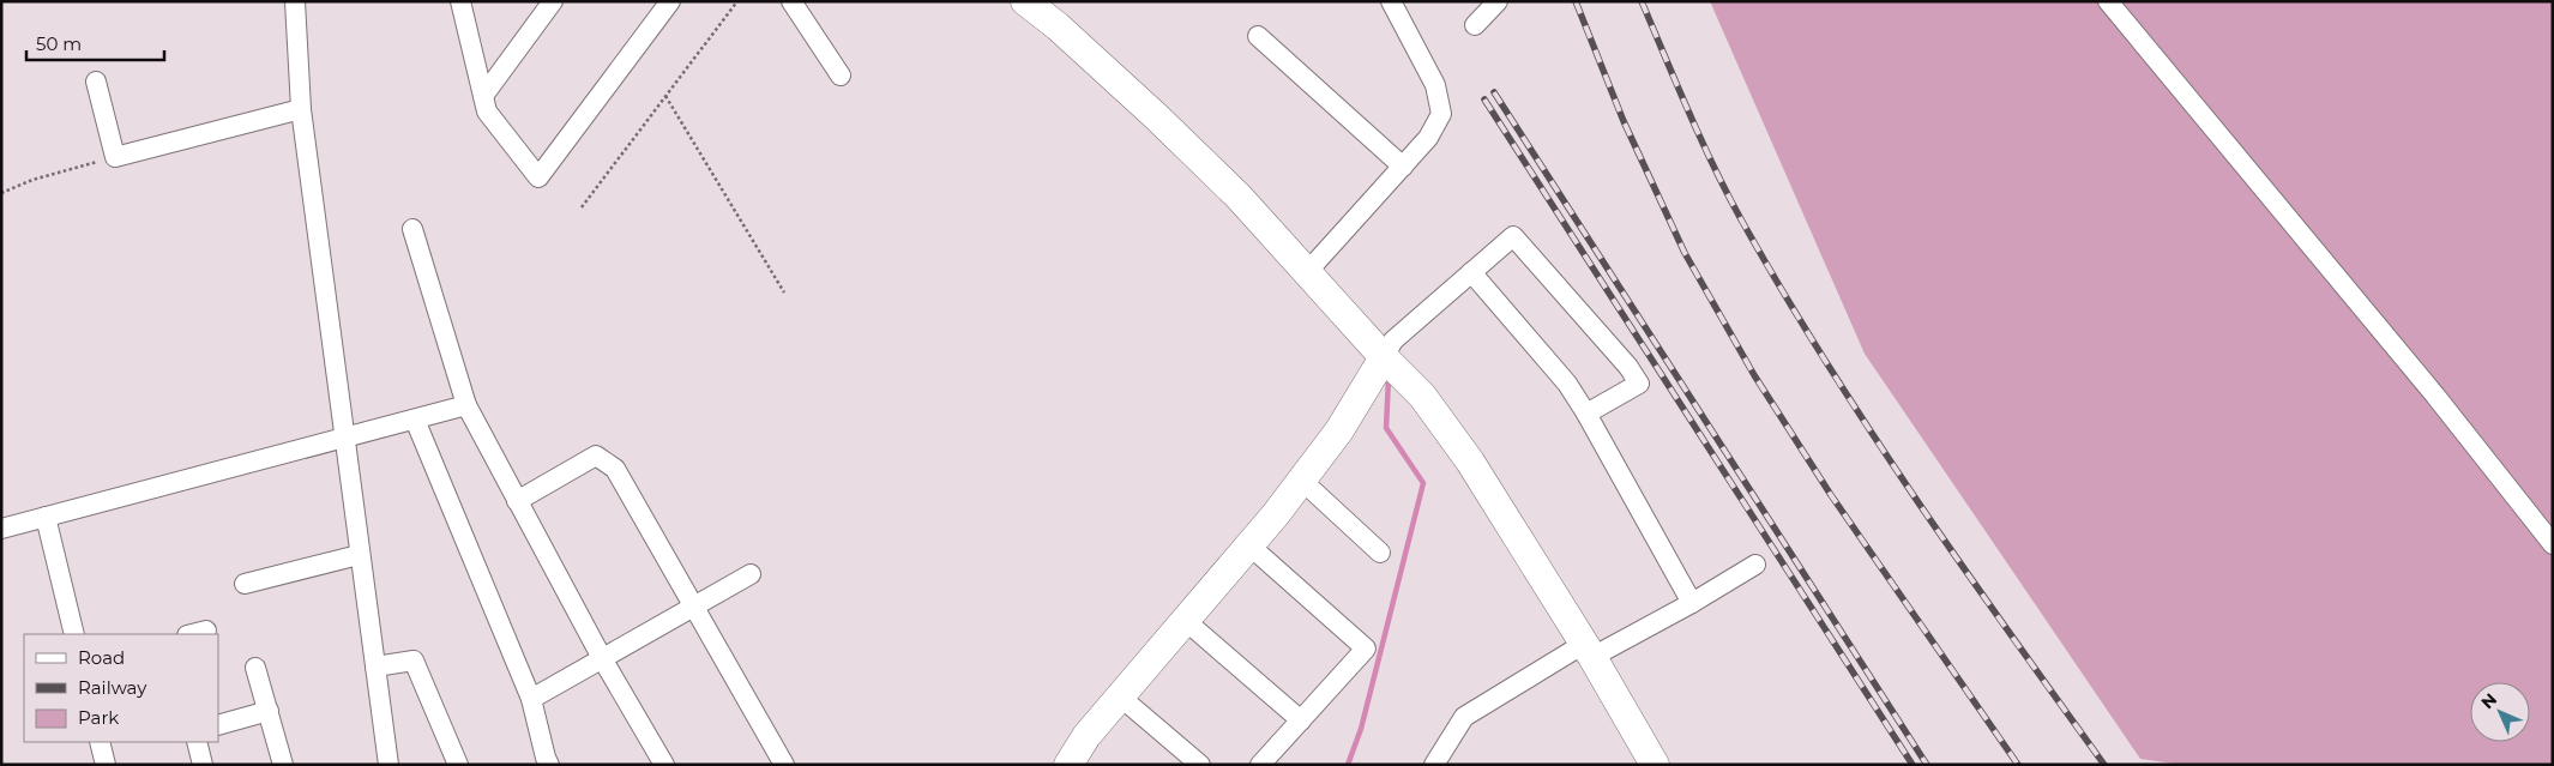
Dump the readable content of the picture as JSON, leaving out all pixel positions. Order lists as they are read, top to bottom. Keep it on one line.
{"legend":["Road","Railway","Park"],"scale_bar":"50 m","north":"top left"}
